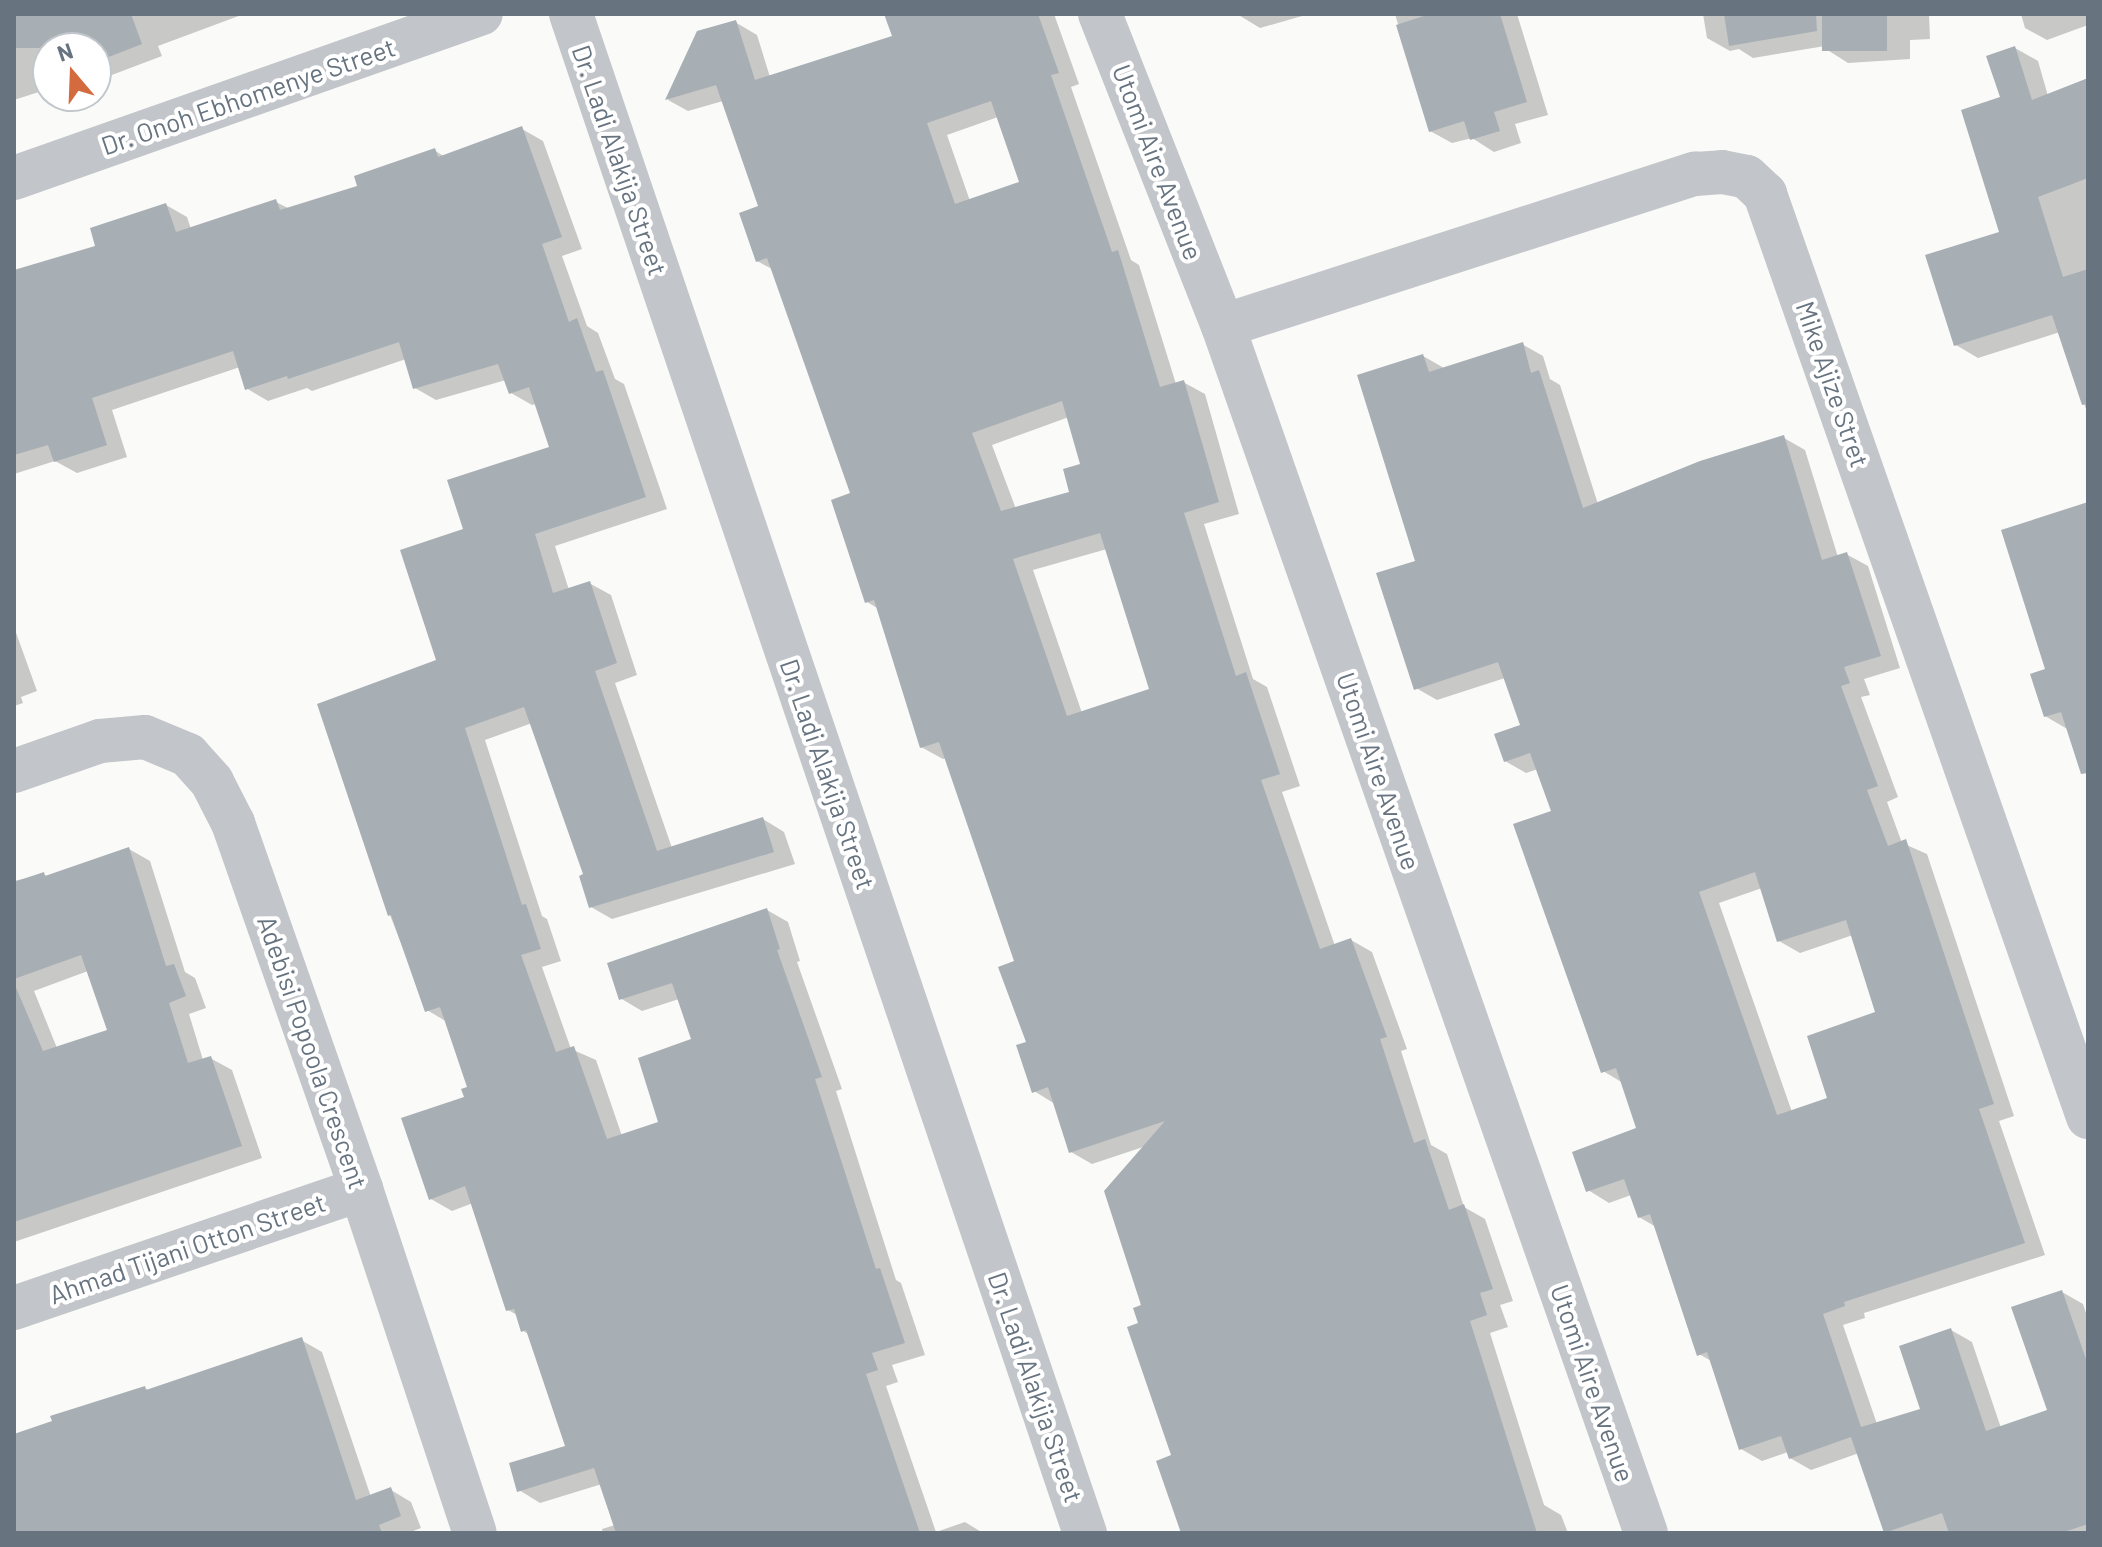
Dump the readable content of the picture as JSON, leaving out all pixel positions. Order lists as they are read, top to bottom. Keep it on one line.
{"streets":{"street":["Dr. Onoh Ebhomenye Street","Dr. Ladi Alakija Street","Utomi Aire Avenue","Mike Ajize Stret","Adebisi Popoola Crescent","Ahmad Tijani Otton Street"]},"crossings":[["Utomi Aire Avenue","Mike Ajize Stret"],["Adebisi Popoola Crescent","Ahmad Tijani Otton Street"]],"north":"top"}
